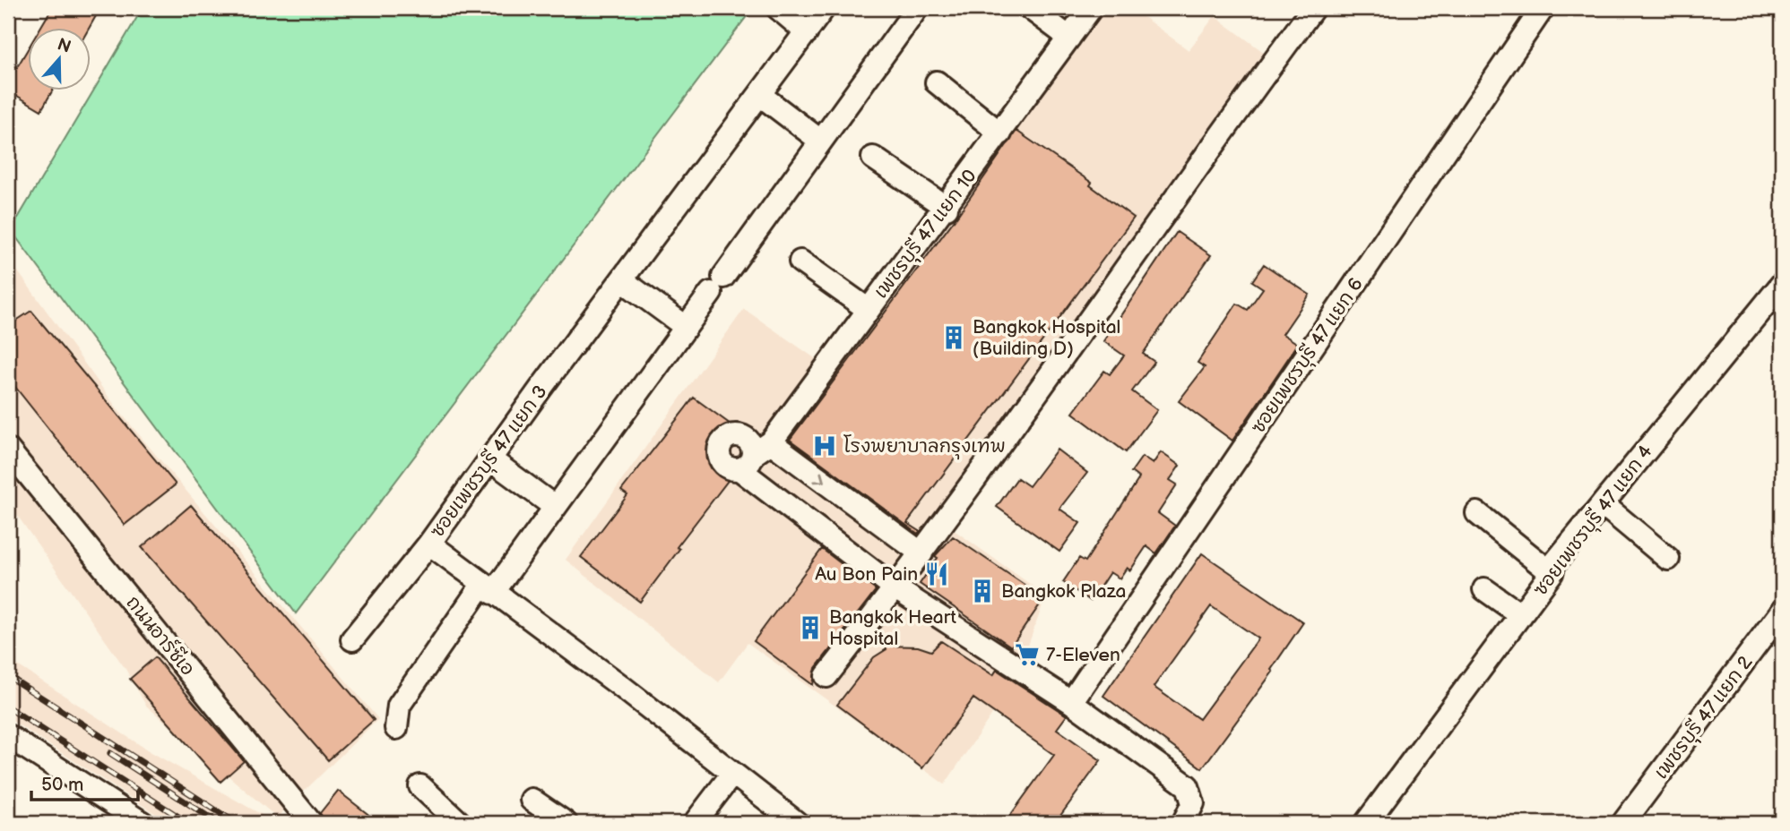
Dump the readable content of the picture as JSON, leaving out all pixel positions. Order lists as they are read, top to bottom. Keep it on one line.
{"streets":{"street":["เพชรบุุรี 47 แยก 10","ซอยเพชรบุรี 47 แยก 6","ซอยเพชรบุรี 47 แยก 3","ซอยเพชรบุรี 47 แยก 4","ถนนอาร์ซีเอ","เพชรบุุรี 47 แยก 2"]},"places":{"building":["Bangkok Hospital (Building D)","Bangkok Plaza","Bangkok Heart Hospital"],"hospital":["โรงพยาบาลกรุงเทพ"],"restaurant":["Au Bon Pain"],"supermarket":["7-Eleven"]},"scale_bar":"50 m","north":"top"}
